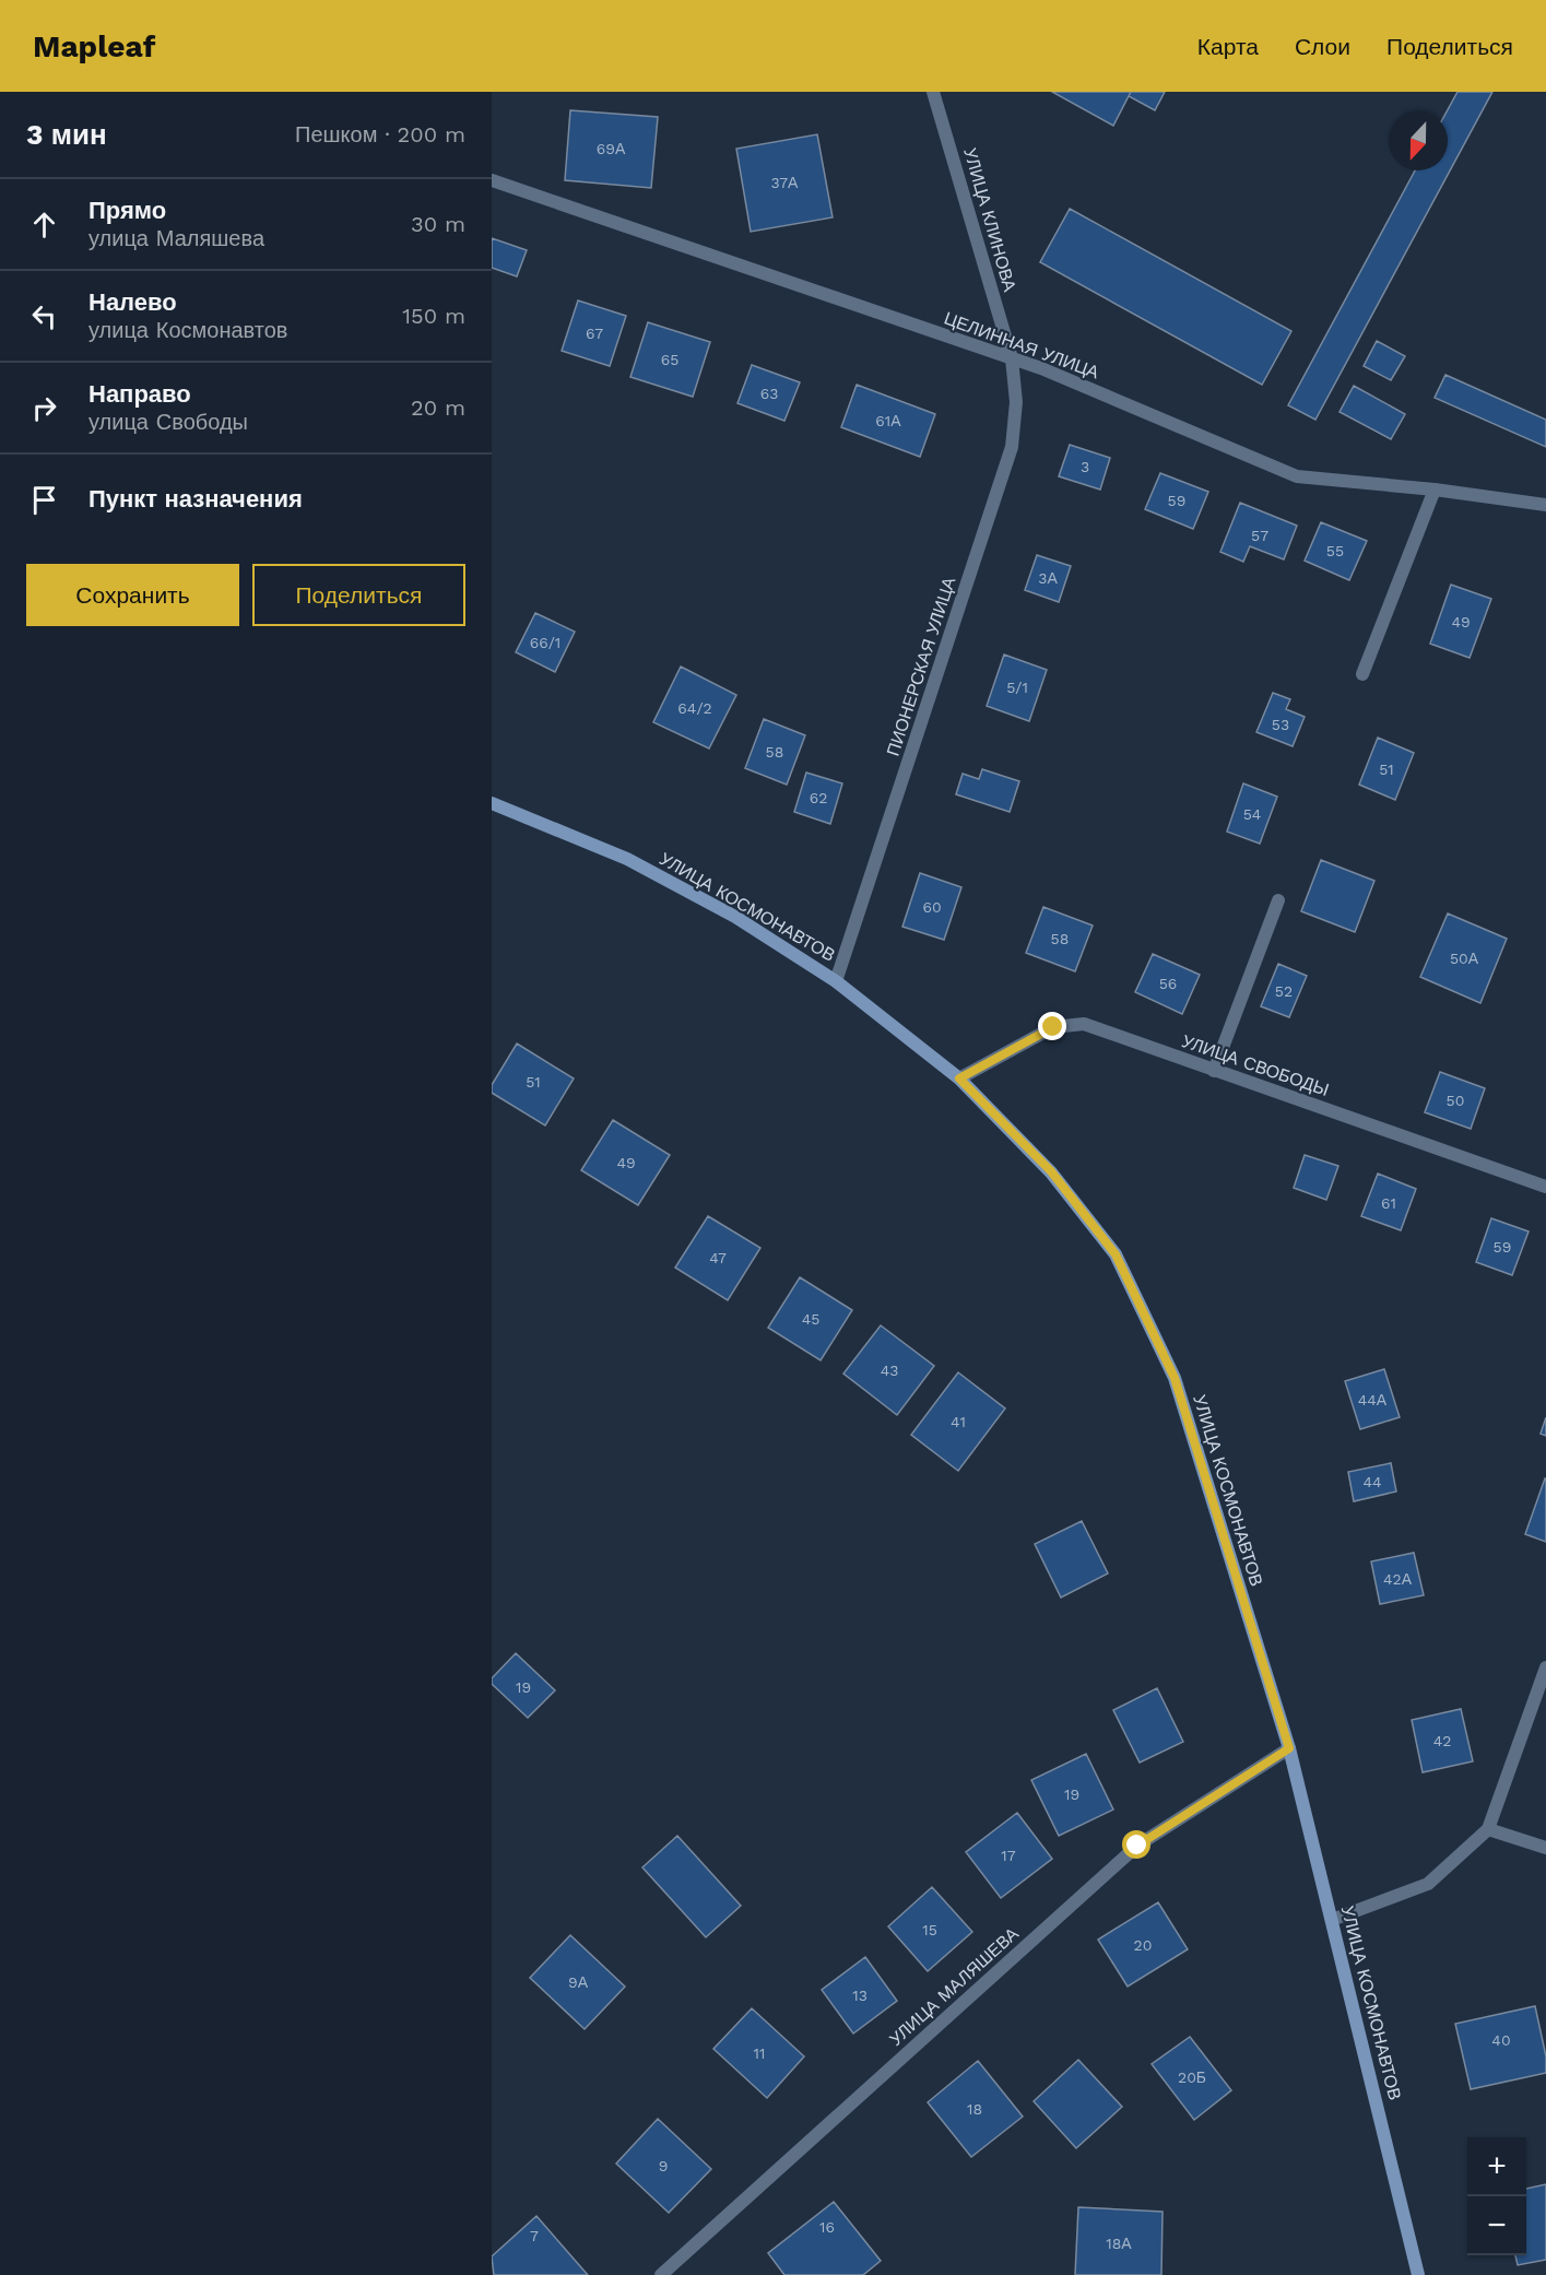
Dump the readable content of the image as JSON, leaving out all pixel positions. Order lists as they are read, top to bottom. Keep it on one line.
{"streets":{"main road":["УЛИЦА КОСМОНАВТОВ"],"street":["УЛИЦА КЛИНОВА","ЦЕЛИННАЯ УЛИЦА","ПИОНЕРСКАЯ УЛИЦА","УЛИЦА СВОБОДЫ","УЛИЦА МАЛЯШЕВА"]},"crossings":[["УЛИЦА КЛИНОВА","ЦЕЛИННАЯ УЛИЦА"],["УЛИЦА КЛИНОВА","ПИОНЕРСКАЯ УЛИЦА"],["ЦЕЛИННАЯ УЛИЦА","ПИОНЕРСКАЯ УЛИЦА"],["ПИОНЕРСКАЯ УЛИЦА","УЛИЦА КОСМОНАВТОВ"],["УЛИЦА КОСМОНАВТОВ","УЛИЦА СВОБОДЫ"],["УЛИЦА КОСМОНАВТОВ","УЛИЦА МАЛЯШЕВА"]],"house_numbers":["69А","37А","67","65","63","61А","3","59","57","55","3А","49","66/1","5/1","64/2","53","58","51","62","54","60","58","50А","56","52","51","50","49","61","59","47","45","43","44А","41","44","42А","19","42","19","17","15","20","9А","13","40","11","20Б","18","9","16","7","18А"],"north":"bottom","page":{"header":"Mapleaf","nav":["Карта","Слои","Поделиться"],"heading":["3 мин","Пешком · 200 m"],"list":[["Прямо","улица Маляшева","30 m"],["Налево","улица Космонавтов","150 m"],["Направо","улица Свободы","20 m"],"Пункт назначения"],"buttons":["Сохранить","Поделиться"],"map_buttons":["+","−"]}}
